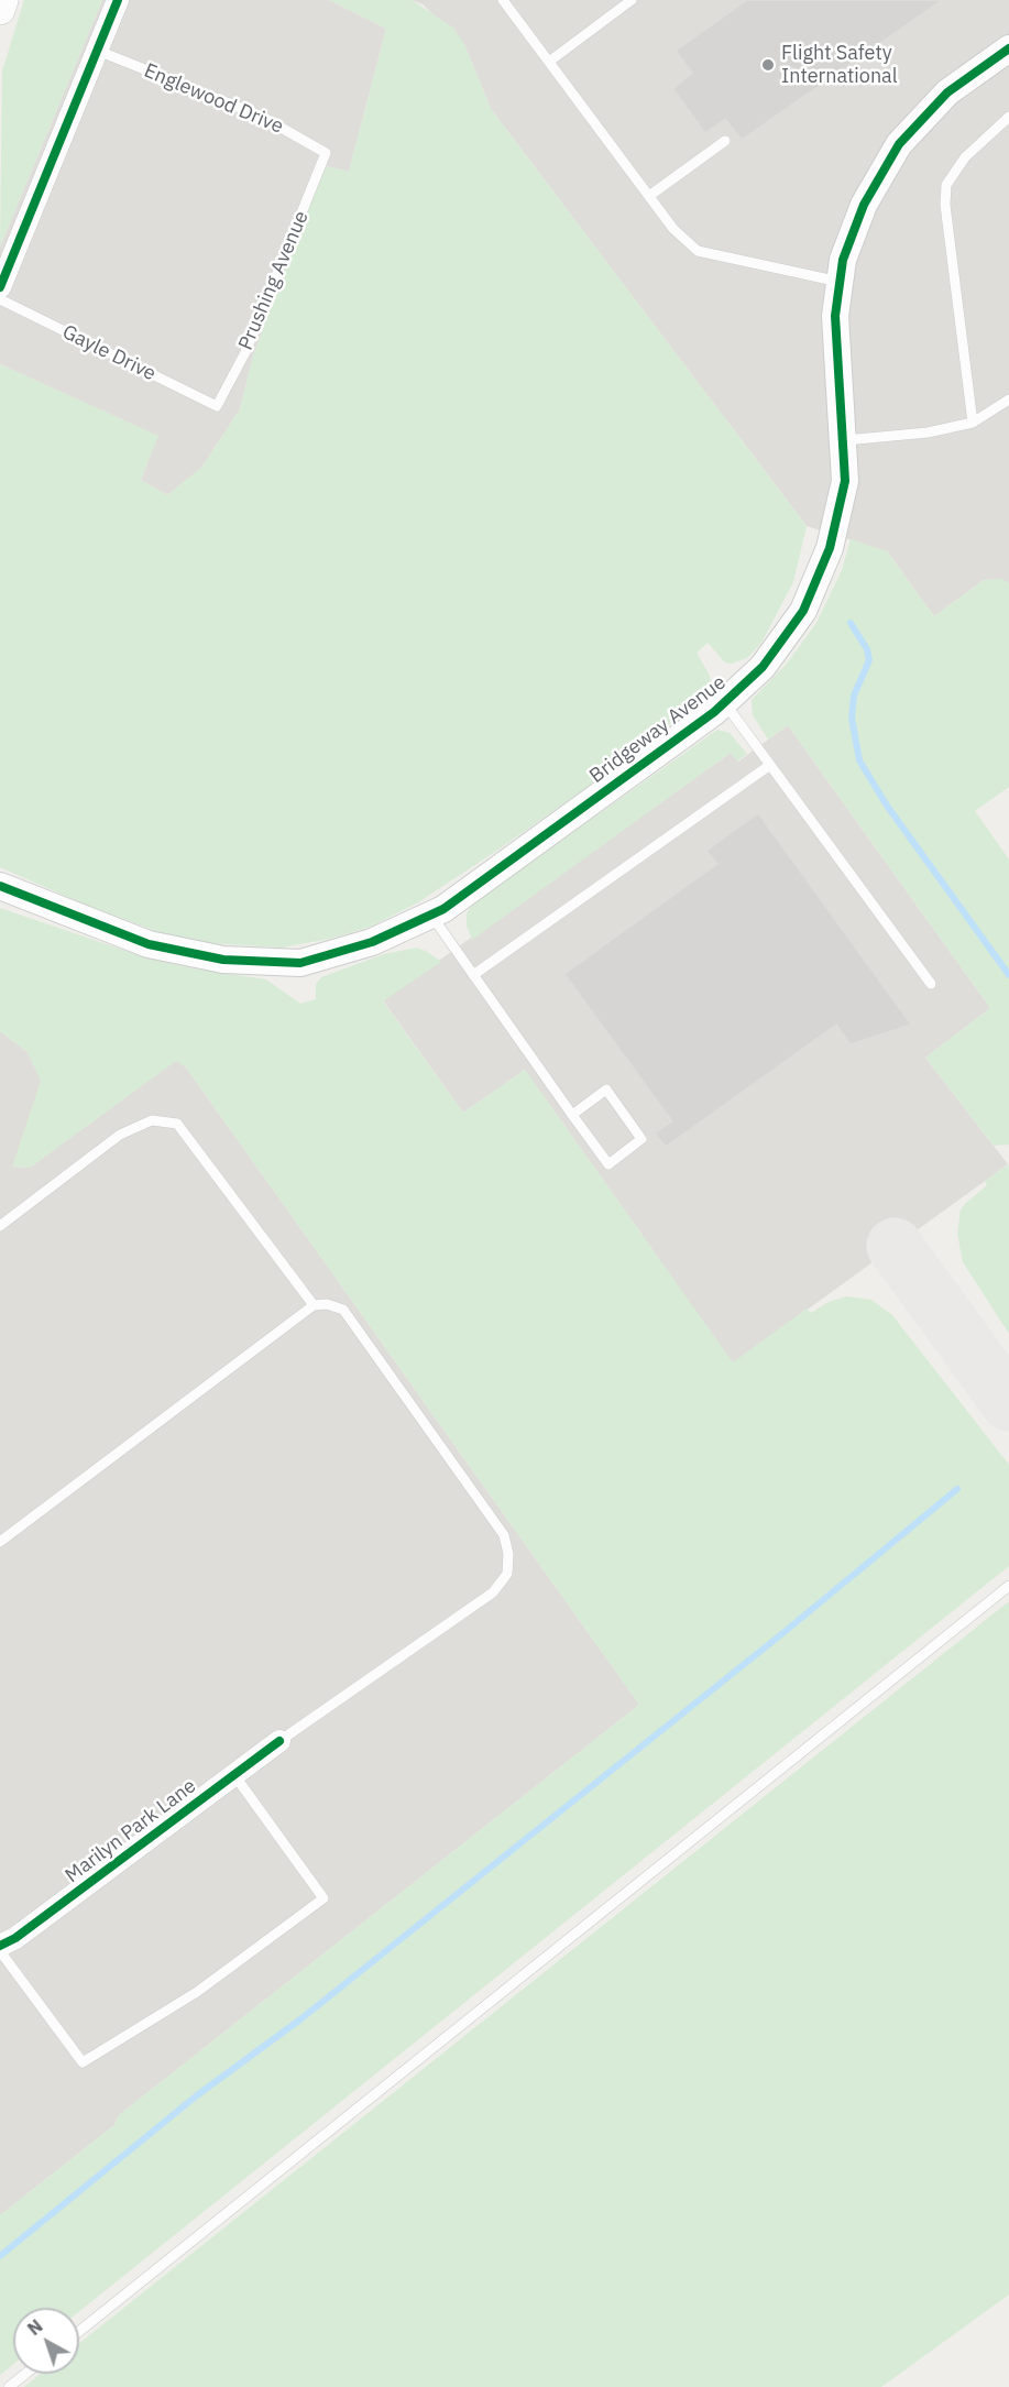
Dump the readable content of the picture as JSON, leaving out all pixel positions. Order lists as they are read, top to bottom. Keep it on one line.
{"streets":{"street":["Bridgeway Avenue","Marilyn Park Lane"],"lane":["Englewood Drive","Prushing Avenue","Gayle Drive"]},"crossings":[["Englewood Drive","Prushing Avenue"],["Prushing Avenue","Gayle Drive"]],"places":["Flight Safety International"],"north":"top left"}
